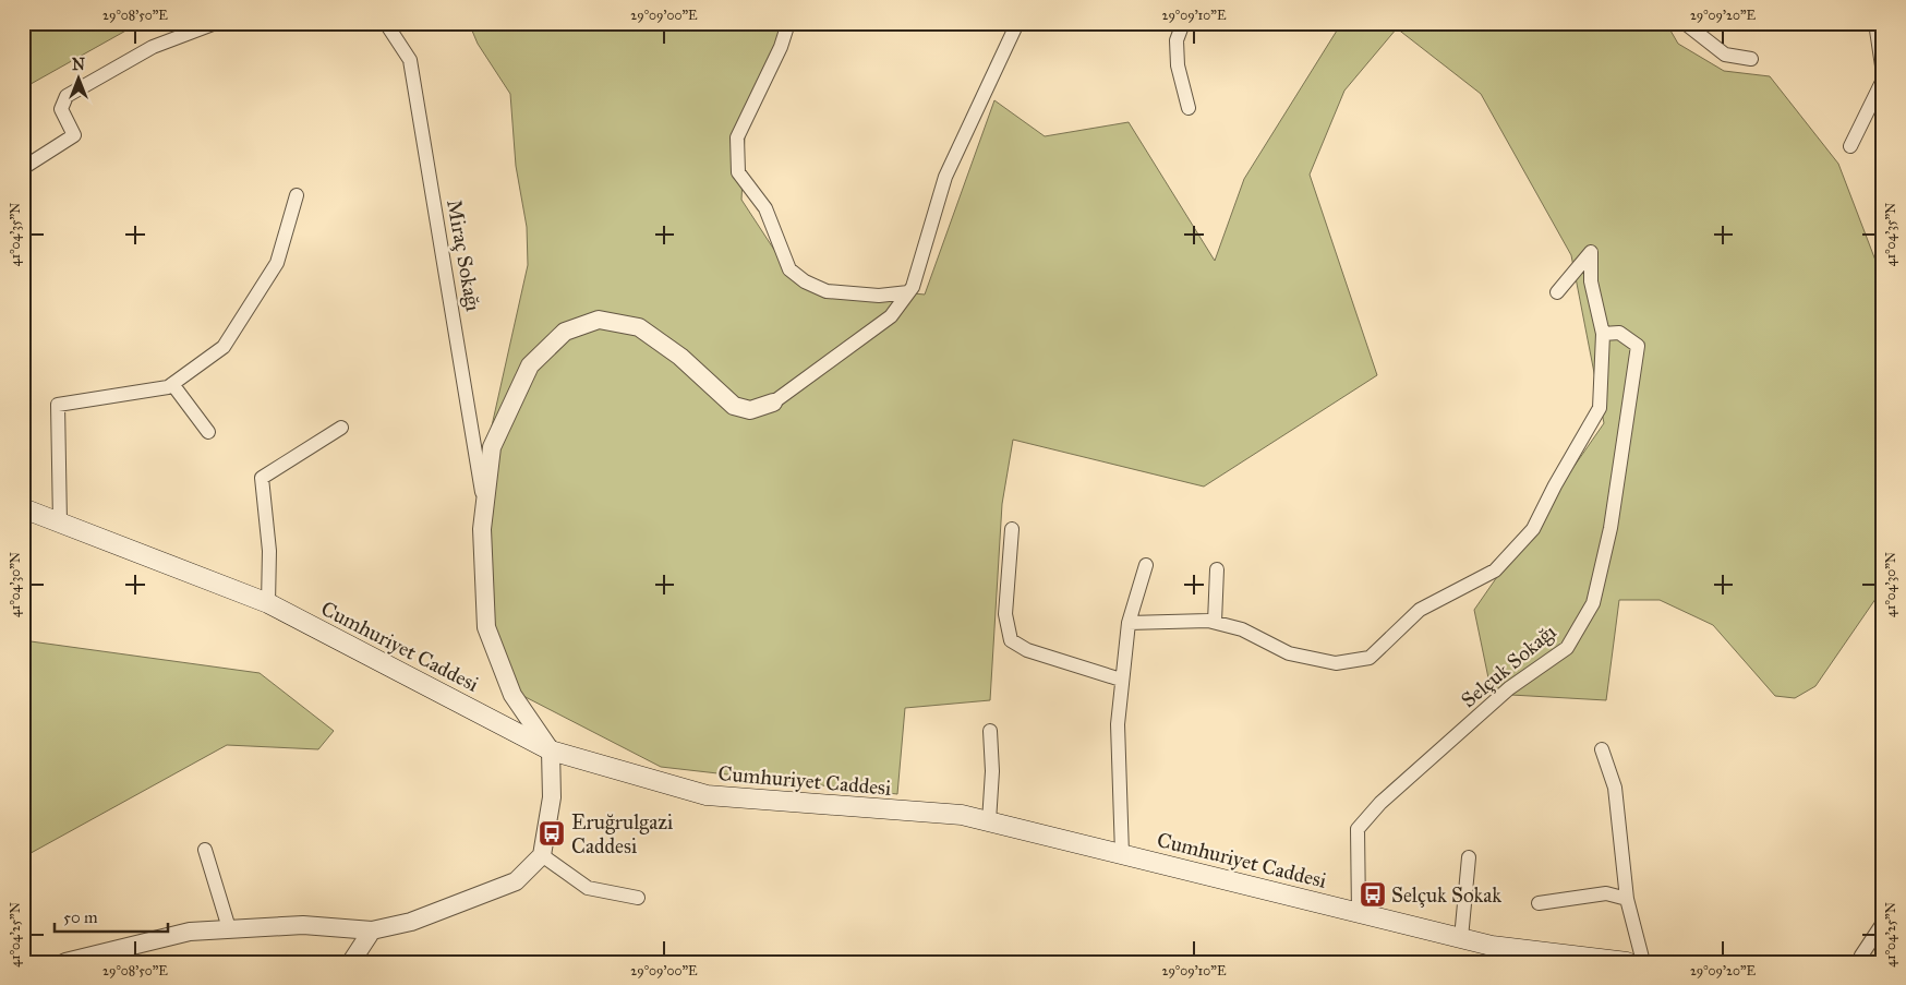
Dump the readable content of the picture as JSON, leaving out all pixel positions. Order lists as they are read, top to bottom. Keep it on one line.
{"streets":{"main road":["Cumhuriyet Caddesi"],"street":["Miraç Sokağı","Selçuk Sokağı"]},"crossings":[["Cumhuriyet Caddesi","Selçuk Sokağı"]],"places":{"bus stop":["Eruğrulgazi Caddesi","Selçuk Sokak"]},"scale_bar":"50 m","north":"top","coordinates":["29°08'50\"E","29°09'00\"E","29°09'10\"E","29°09'20\"E","41°04'35\"N","41°04'30\"N","41°04'25\"N"]}
